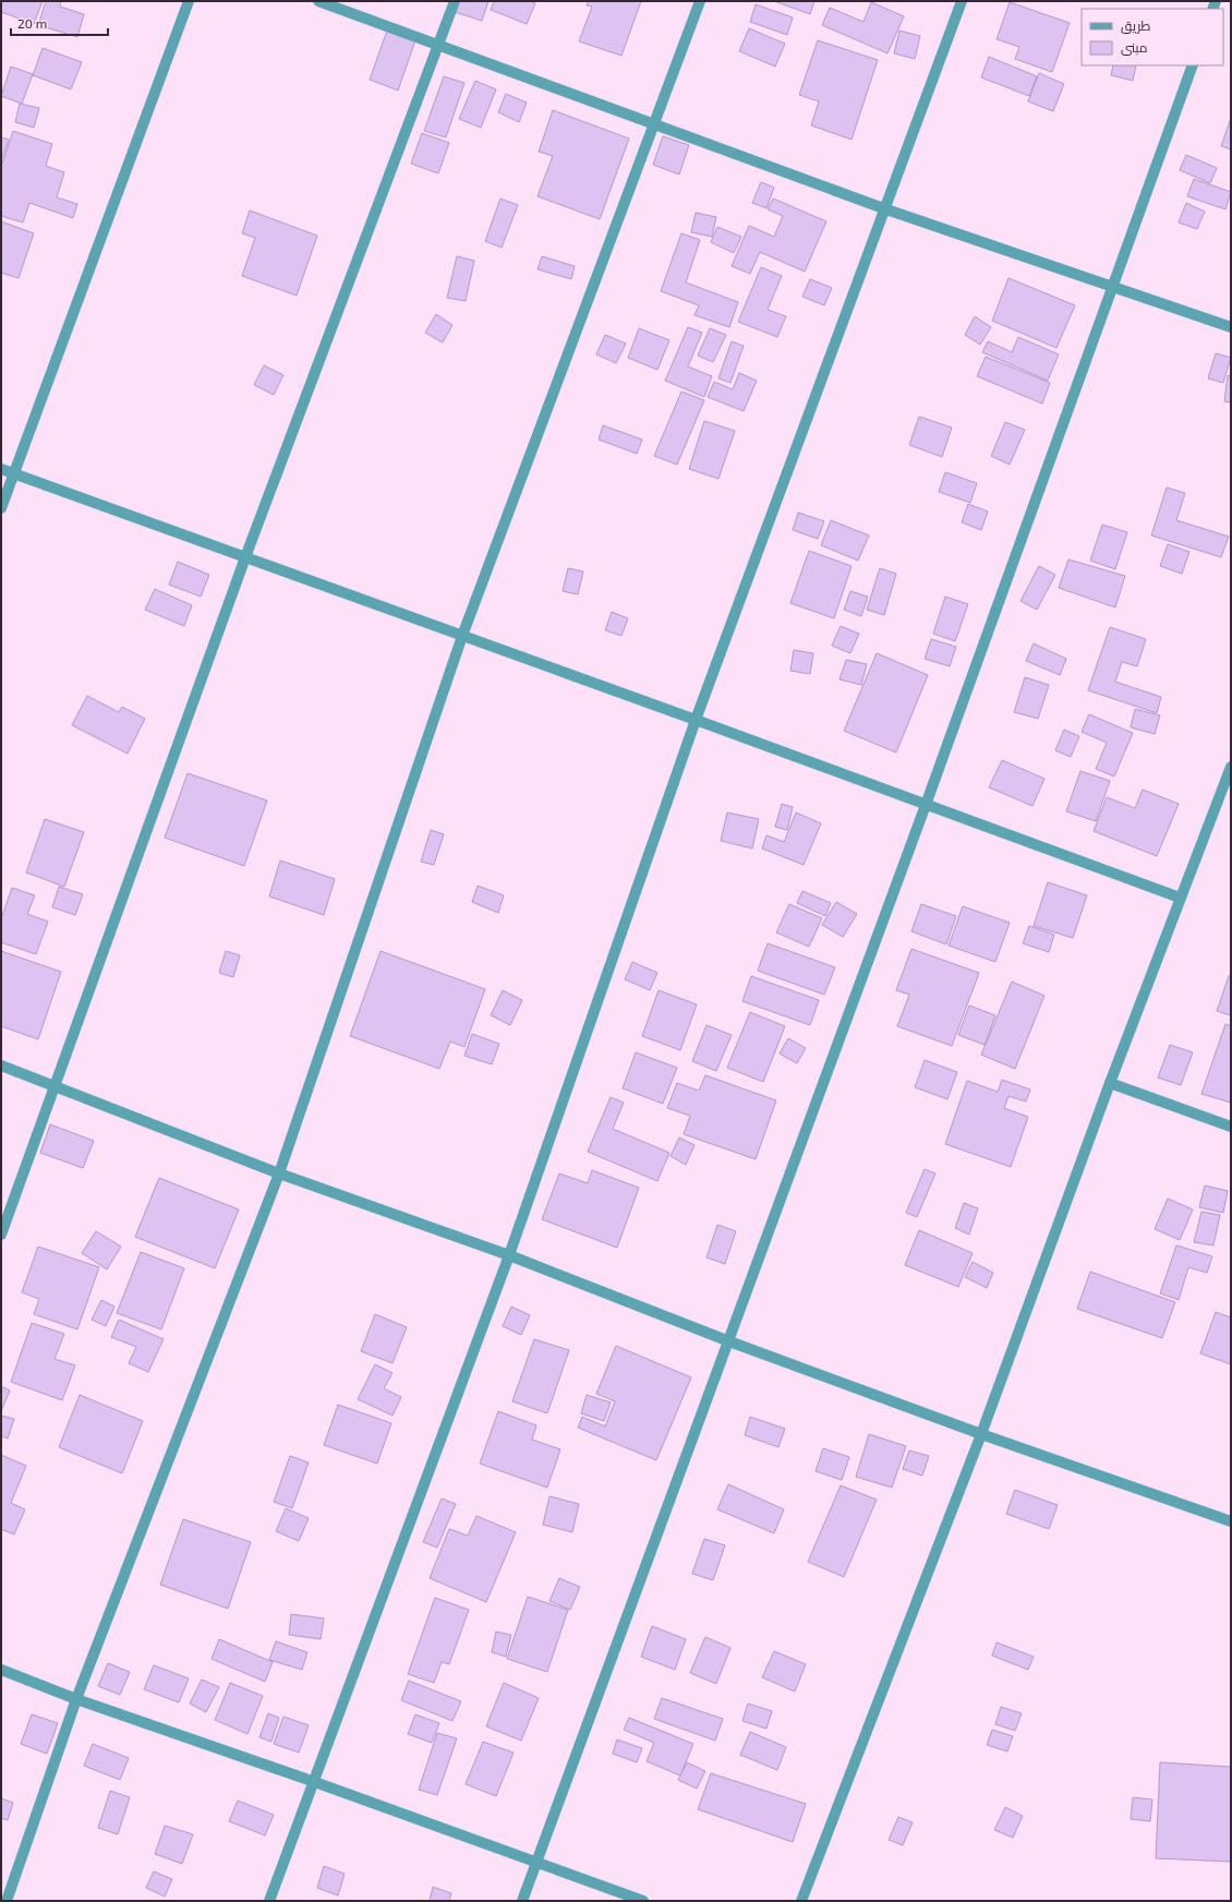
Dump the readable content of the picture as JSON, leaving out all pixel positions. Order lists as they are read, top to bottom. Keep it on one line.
{"legend":["طريق","مبنى"],"scale_bar":"20 m"}
